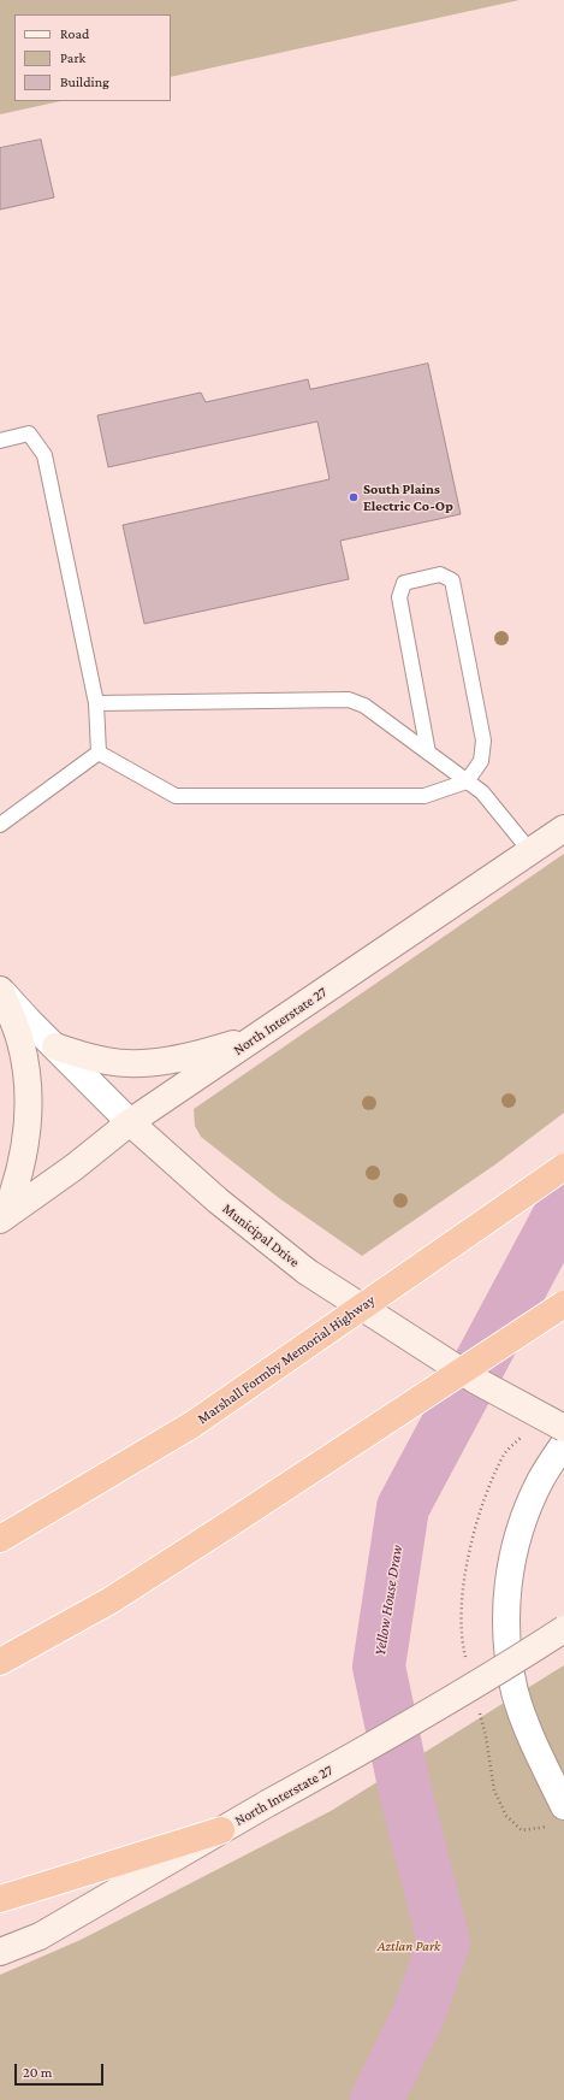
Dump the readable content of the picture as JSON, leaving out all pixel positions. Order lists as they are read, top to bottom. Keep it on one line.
{"streets":{"highway":["Marshall Formby Memorial Highway"],"main road":["North Interstate 27","Municipal Drive"]},"crossings":[["North Interstate 27","Municipal Drive"]],"water":["Yellow House Draw"],"parks":["Aztlan Park"],"places":["South Plains Electric Co-Op"],"legend":["Road","Park","Building"],"scale_bar":"20 m"}
